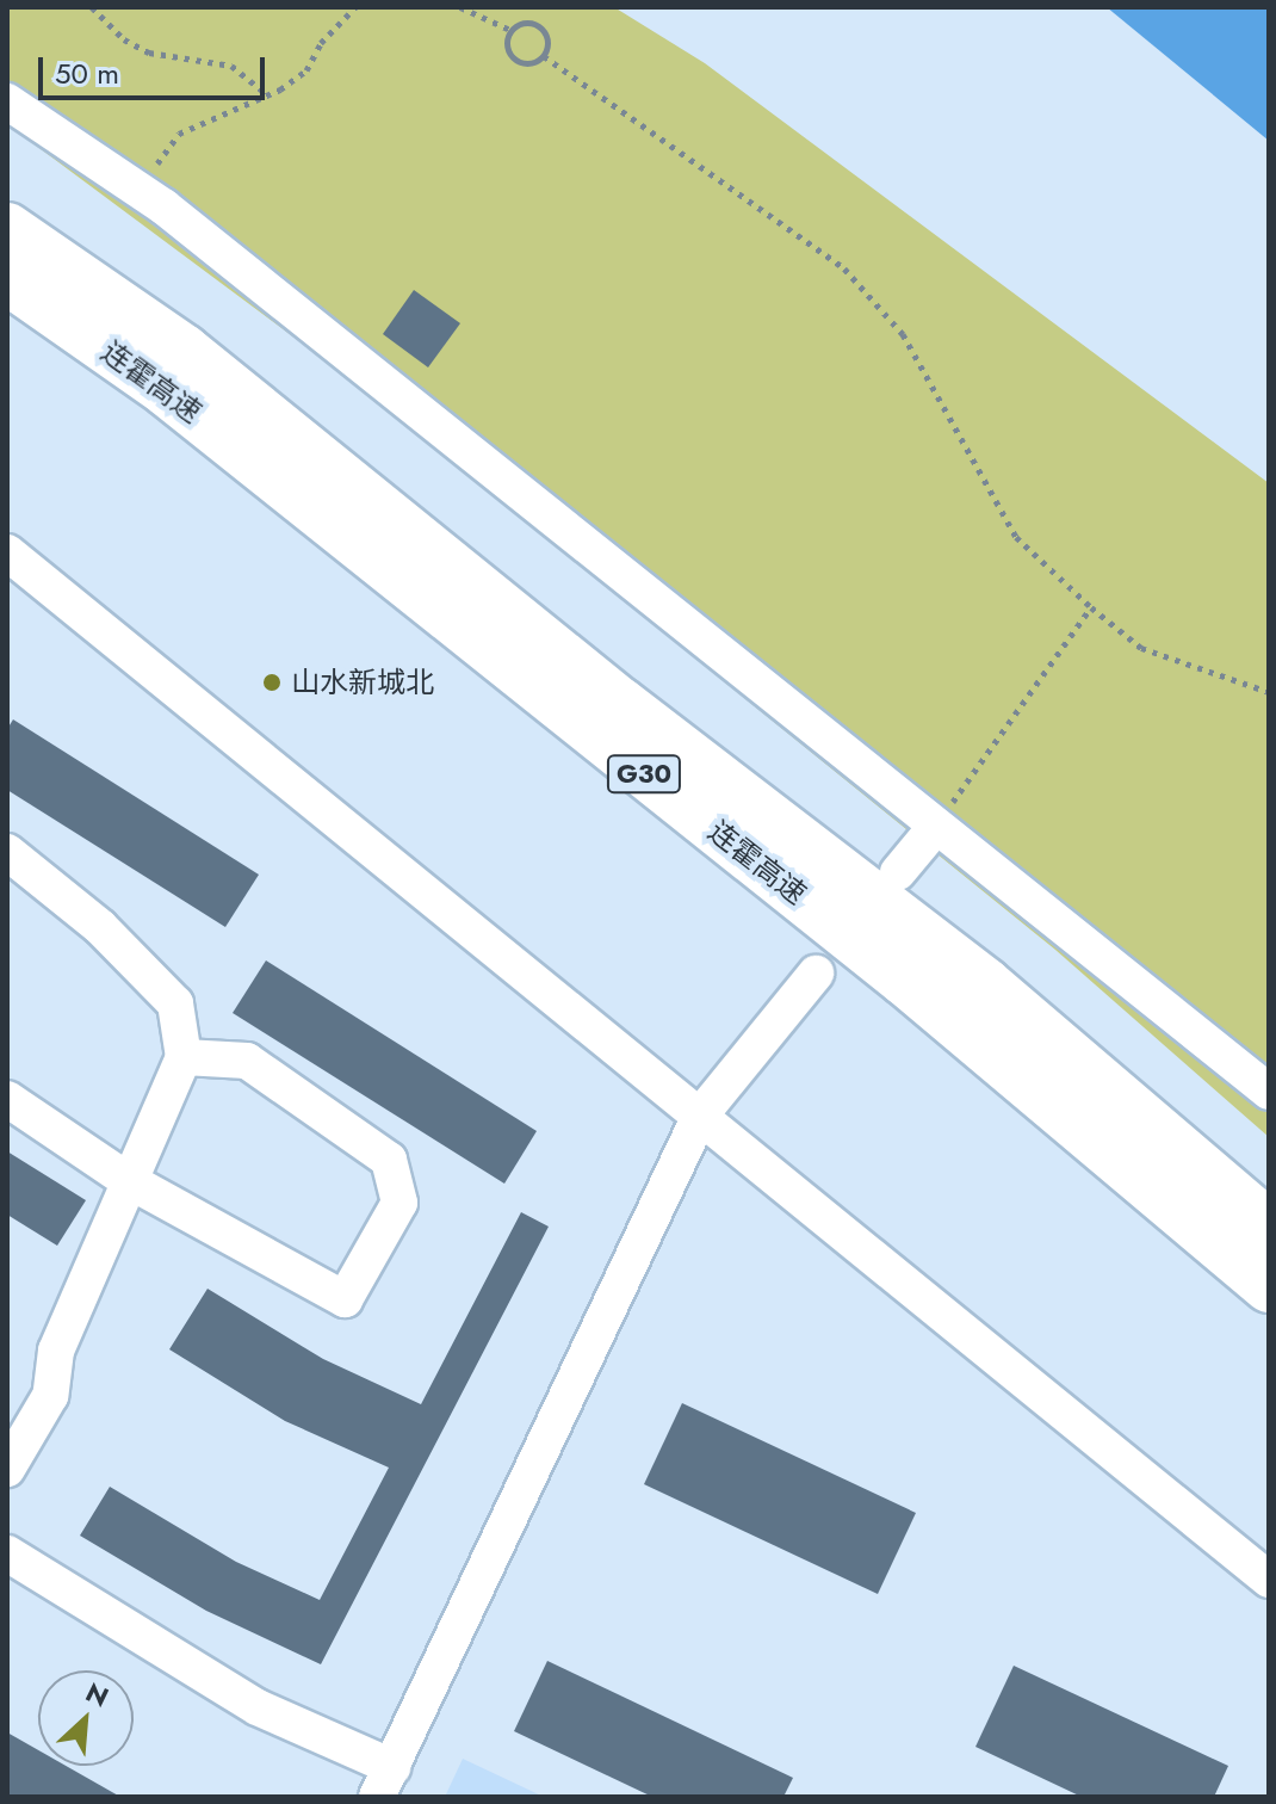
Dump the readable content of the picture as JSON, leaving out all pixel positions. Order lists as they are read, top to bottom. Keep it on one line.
{"streets":{"highway":["连霍高速","G30"]},"places":["山水新城北"],"scale_bar":"50 m","north":"top right"}
